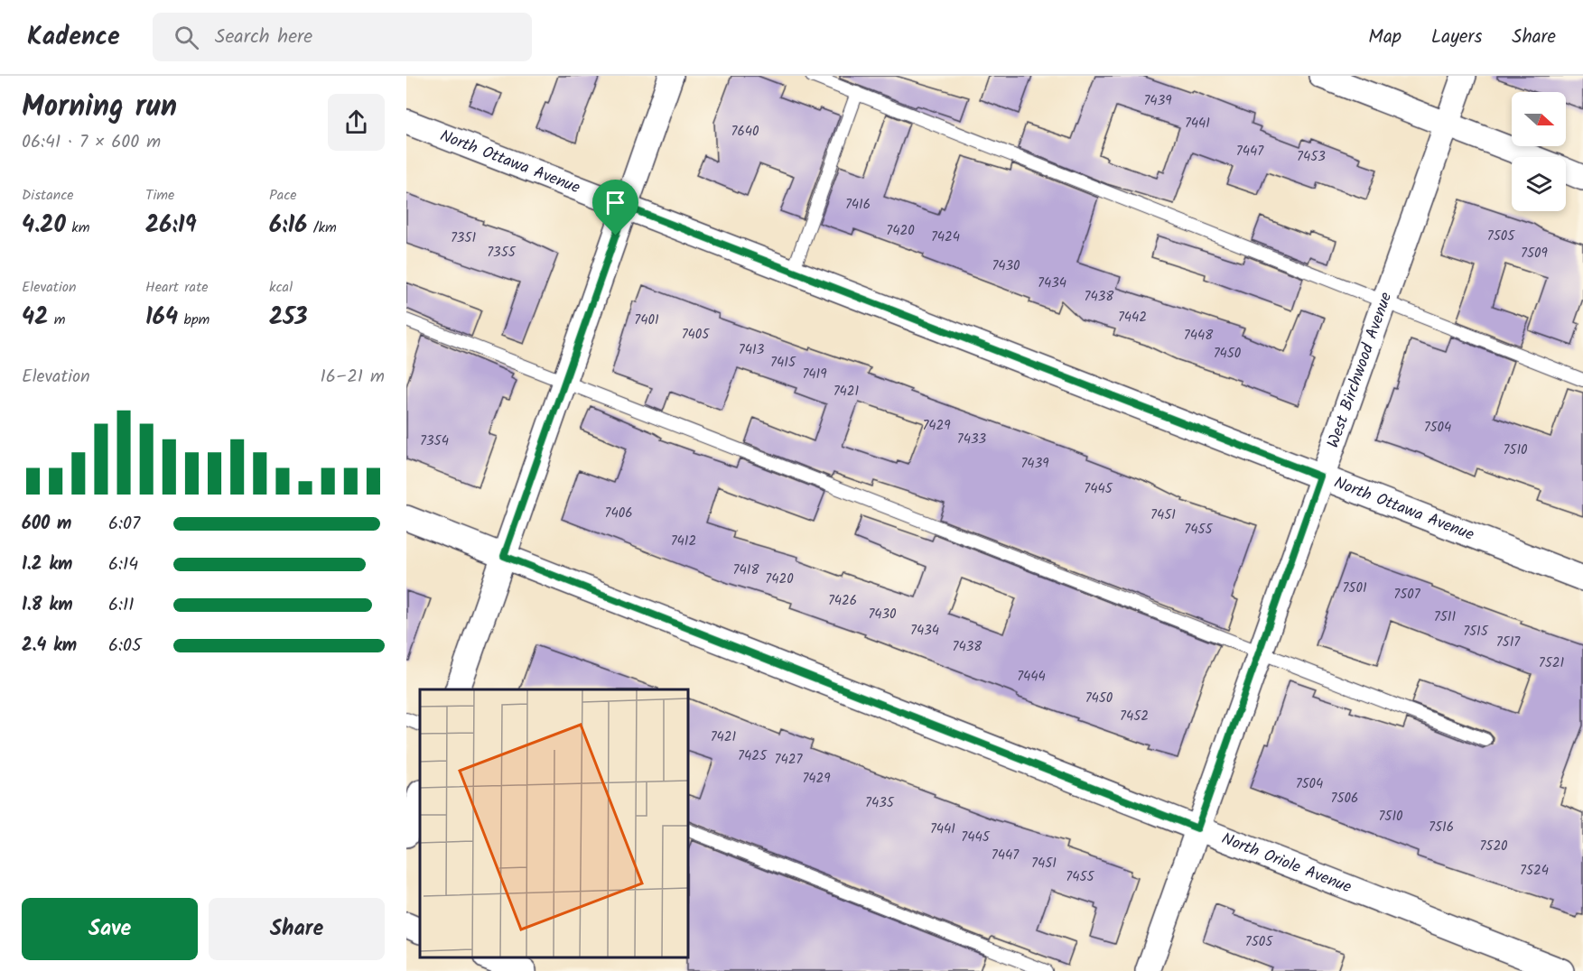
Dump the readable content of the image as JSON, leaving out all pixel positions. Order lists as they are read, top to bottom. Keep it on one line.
{"streets":{"street":["North Ottawa Avenue","West Birchwood Avenue","North Oriole Avenue"]},"crossings":[["North Ottawa Avenue","West Birchwood Avenue"],["West Birchwood Avenue","North Oriole Avenue"]],"house_numbers":["7439","7441","7640","7447","7453","7416","7420","7505","7424","7351","7355","7509","7430","7434","7438","7442","7401","7405","7448","7413","7450","7415","7419","7421","7429","7504","7433","7354","7510","7439","7445","7406","7451","7455","7412","7418","7420","7501","7507","7426","7430","7511","7434","7515","7517","7438","7521","7444","7450","7452","7421","7425","7427","7429","7504","7506","7435","7510","7516","7441","7445","7520","7447","7451","7524","7455","7505"],"north":"right","page":{"header":"Kadence","search":"Search here","nav":["Map","Layers","Share"],"heading":["Morning run","06:41 · 7 × 600 m"],"stats":[["Distance","4.20 km"],["Time","26:19"],["Pace","6:16 /km"],["Elevation","42 m"],["Heart rate","164 bpm"],["kcal","253"]],"chart":["Elevation","16–21 m"],"list":[{"name":"600 m","note":"6:07"},{"name":"1.2 km","note":"6:14"},{"name":"1.8 km","note":"6:11"},{"name":"2.4 km","note":"6:05"}],"buttons":["Save","Share"]}}
